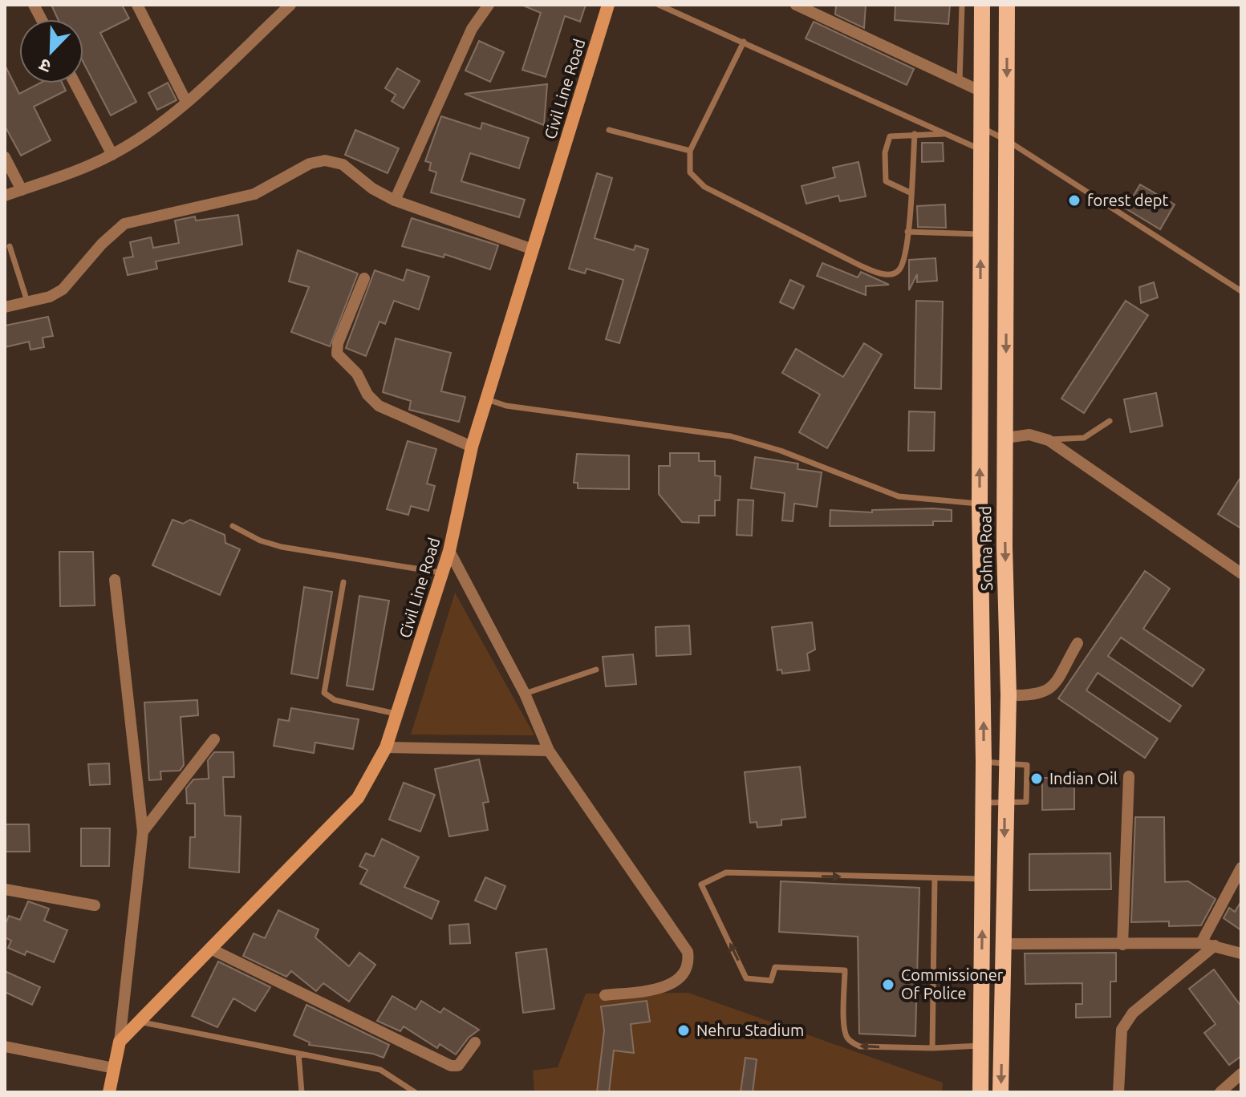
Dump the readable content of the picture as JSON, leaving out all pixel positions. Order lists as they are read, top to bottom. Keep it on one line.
{"streets":{"main road":["Sohna Road"],"street":["Civil Line Road"]},"places":["forest dept","Indian Oil","Commissioner Of Police","Nehru Stadium"],"north":"bottom left"}
